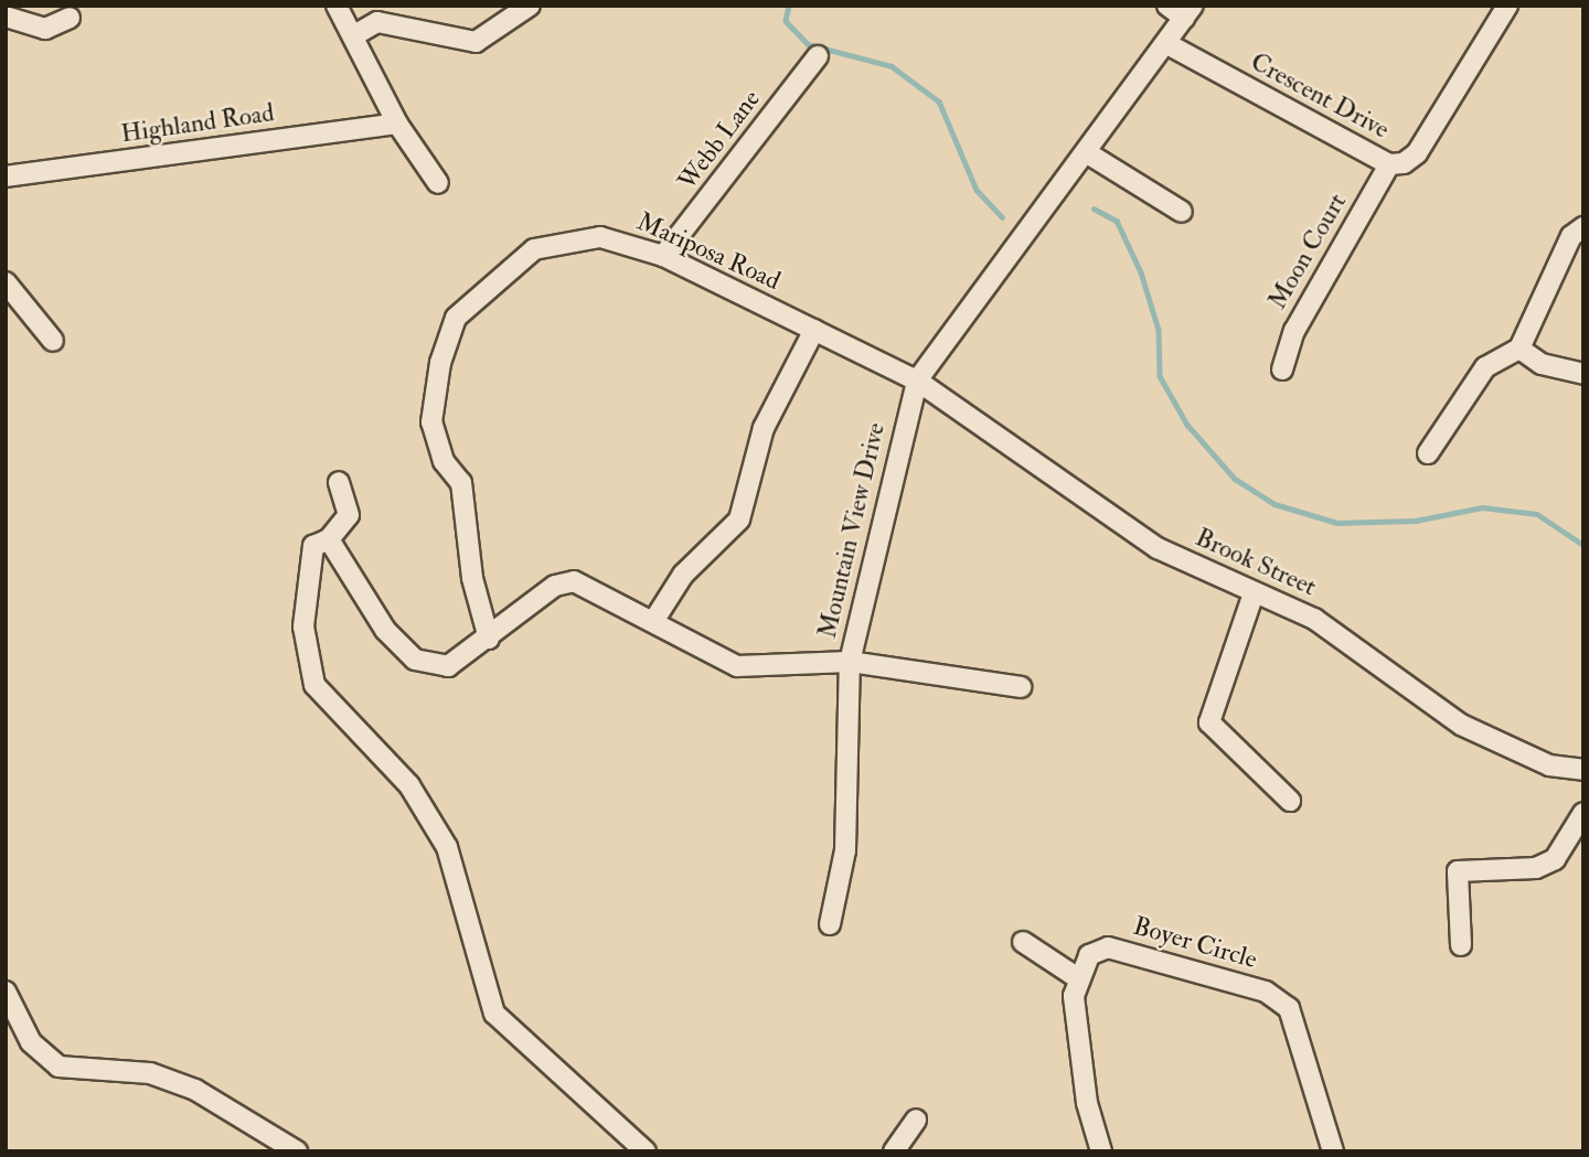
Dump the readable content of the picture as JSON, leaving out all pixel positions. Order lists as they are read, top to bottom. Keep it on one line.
{"streets":{"street":["Crescent Drive","Highland Road","Webb Lane","Mariposa Road","Moon Court","Mountain View Drive","Brook Street","Boyer Circle"]},"crossings":[["Crescent Drive","Moon Court"],["Crescent Drive","Mountain View Drive"],["Webb Lane","Mariposa Road"],["Mariposa Road","Mountain View Drive"],["Mariposa Road","Brook Street"],["Mountain View Drive","Brook Street"]]}
